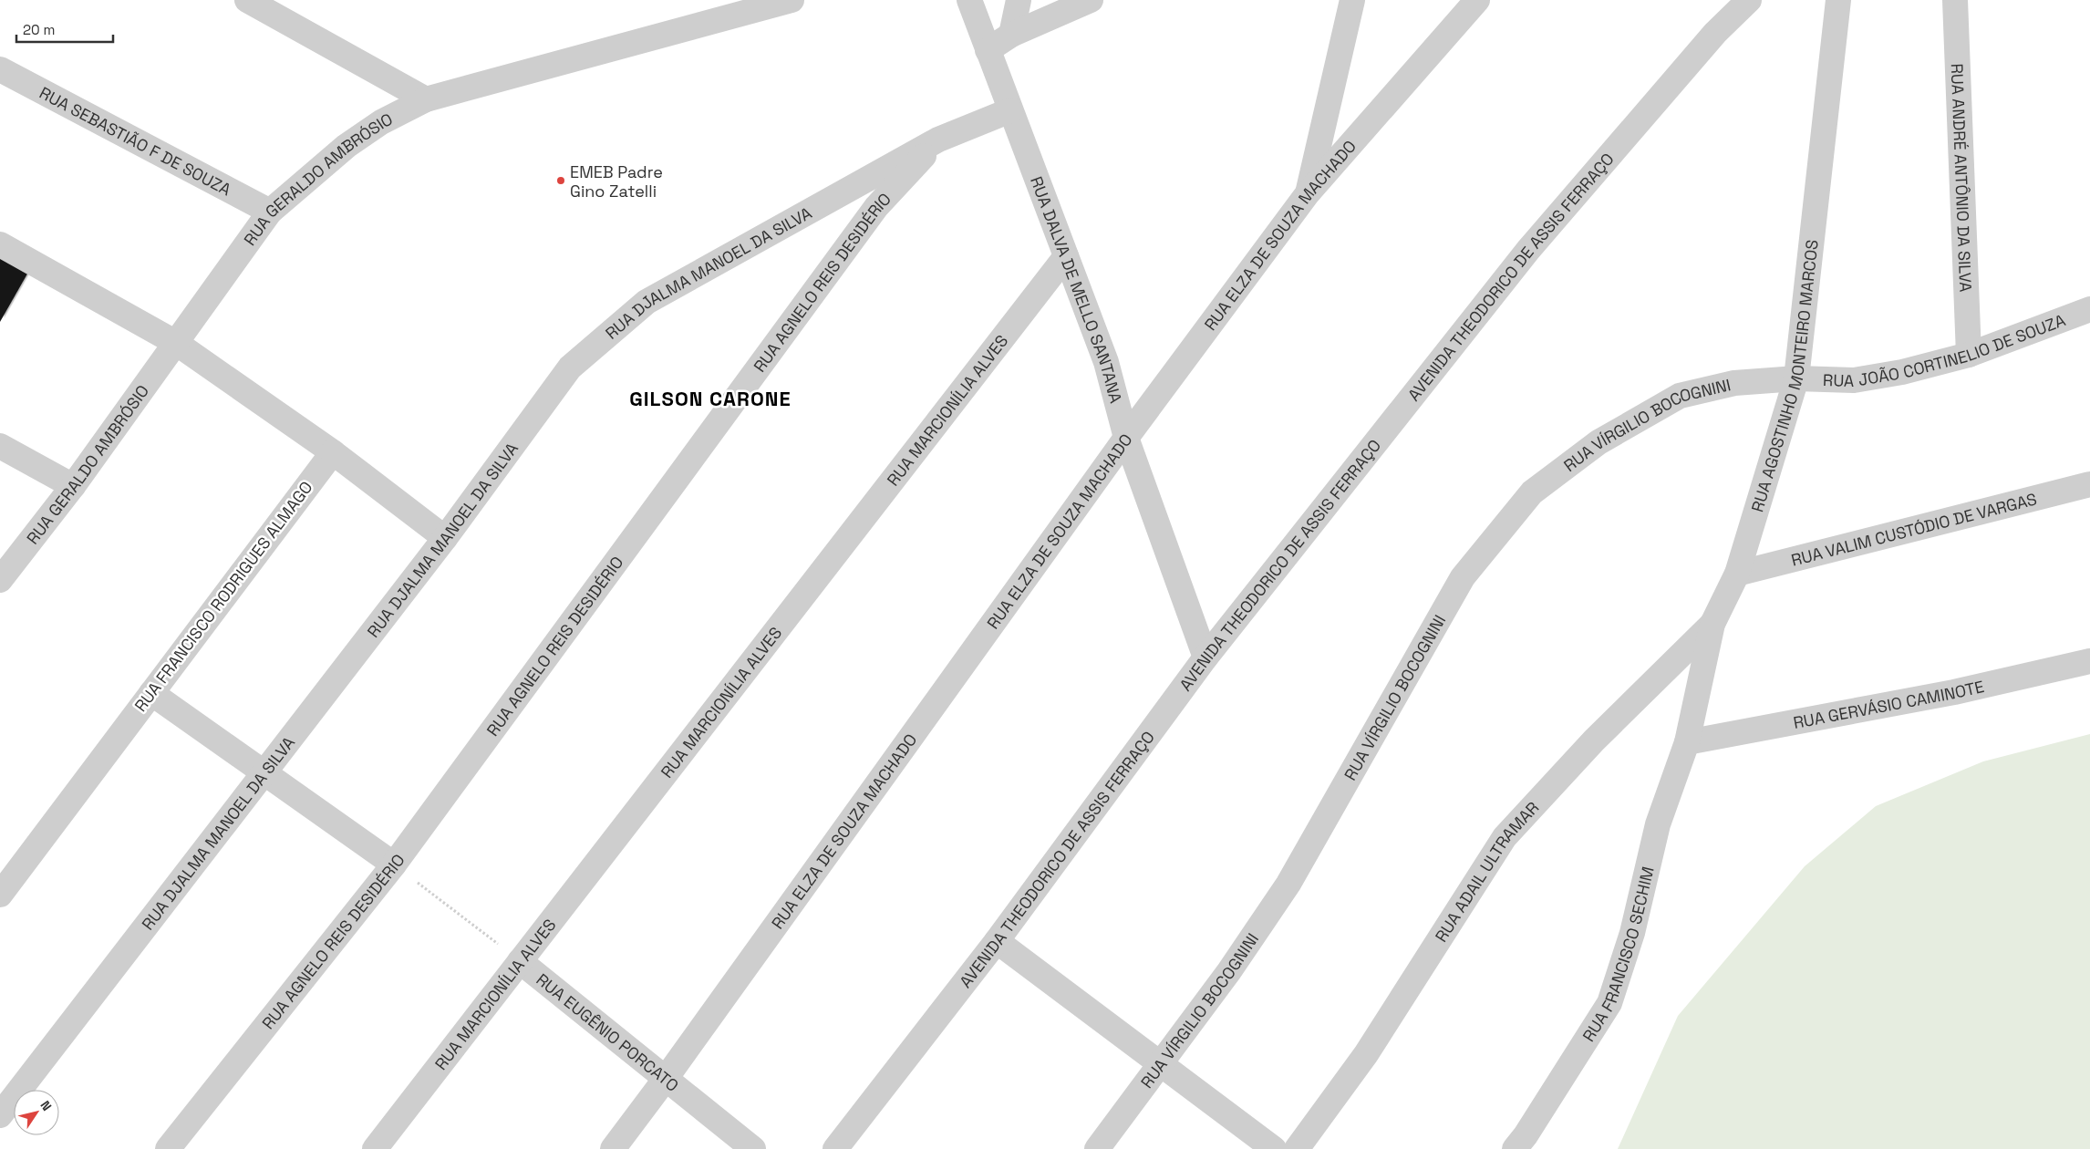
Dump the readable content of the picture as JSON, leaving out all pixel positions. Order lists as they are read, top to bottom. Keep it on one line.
{"streets":{"street":["RUA SEBASTIÃO F DE SOUZA","RUA ANDRÉ ANTÔNIO DA SILVA","RUA GERALDO AMBRÓSIO","RUA ELZA DE SOUZA MACHADO","RUA DJALMA MANOEL DA SILVA","AVENIDA THEODORICO DE ASSIS FERRAÇO","RUA AGNELO REIS DESIDÉRIO","RUA DALVA DE MELLO SANTANA","RUA JOÃO CORTINELIO DE SOUZA","RUA AGOSTINHO MONTEIRO MARCOS","RUA MARCIONÍLIA ALVES","RUA VÍRGILIO BOCOGNINI","RUA VALIM CUSTÓDIO DE VARGAS","RUA FRANCISCO RODRIGUES ALMAGO","RUA GERVÁSIO CAMINOTE","RUA ADAIL ULTRAMAR","RUA FRANCISCO SECHIM","RUA EUGÊNIO PORCATO"]},"crossings":[["RUA SEBASTIÃO F DE SOUZA","RUA GERALDO AMBRÓSIO"],["RUA ANDRÉ ANTÔNIO DA SILVA","RUA JOÃO CORTINELIO DE SOUZA"],["RUA ELZA DE SOUZA MACHADO","RUA DALVA DE MELLO SANTANA"],["RUA ELZA DE SOUZA MACHADO","RUA EUGÊNIO PORCATO"],["RUA DJALMA MANOEL DA SILVA","RUA AGNELO REIS DESIDÉRIO"],["RUA DJALMA MANOEL DA SILVA","RUA DALVA DE MELLO SANTANA"],["AVENIDA THEODORICO DE ASSIS FERRAÇO","RUA DALVA DE MELLO SANTANA"],["RUA DALVA DE MELLO SANTANA","RUA MARCIONÍLIA ALVES"],["RUA JOÃO CORTINELIO DE SOUZA","RUA AGOSTINHO MONTEIRO MARCOS"],["RUA JOÃO CORTINELIO DE SOUZA","RUA VÍRGILIO BOCOGNINI"],["RUA AGOSTINHO MONTEIRO MARCOS","RUA VÍRGILIO BOCOGNINI"],["RUA AGOSTINHO MONTEIRO MARCOS","RUA VALIM CUSTÓDIO DE VARGAS"],["RUA AGOSTINHO MONTEIRO MARCOS","RUA GERVÁSIO CAMINOTE"],["RUA AGOSTINHO MONTEIRO MARCOS","RUA ADAIL ULTRAMAR"],["RUA AGOSTINHO MONTEIRO MARCOS","RUA FRANCISCO SECHIM"],["RUA MARCIONÍLIA ALVES","RUA EUGÊNIO PORCATO"],["RUA GERVÁSIO CAMINOTE","RUA FRANCISCO SECHIM"]],"districts":["GILSON CARONE"],"places":["EMEB Padre Gino Zatelli"],"scale_bar":"20 m","north":"top right"}
